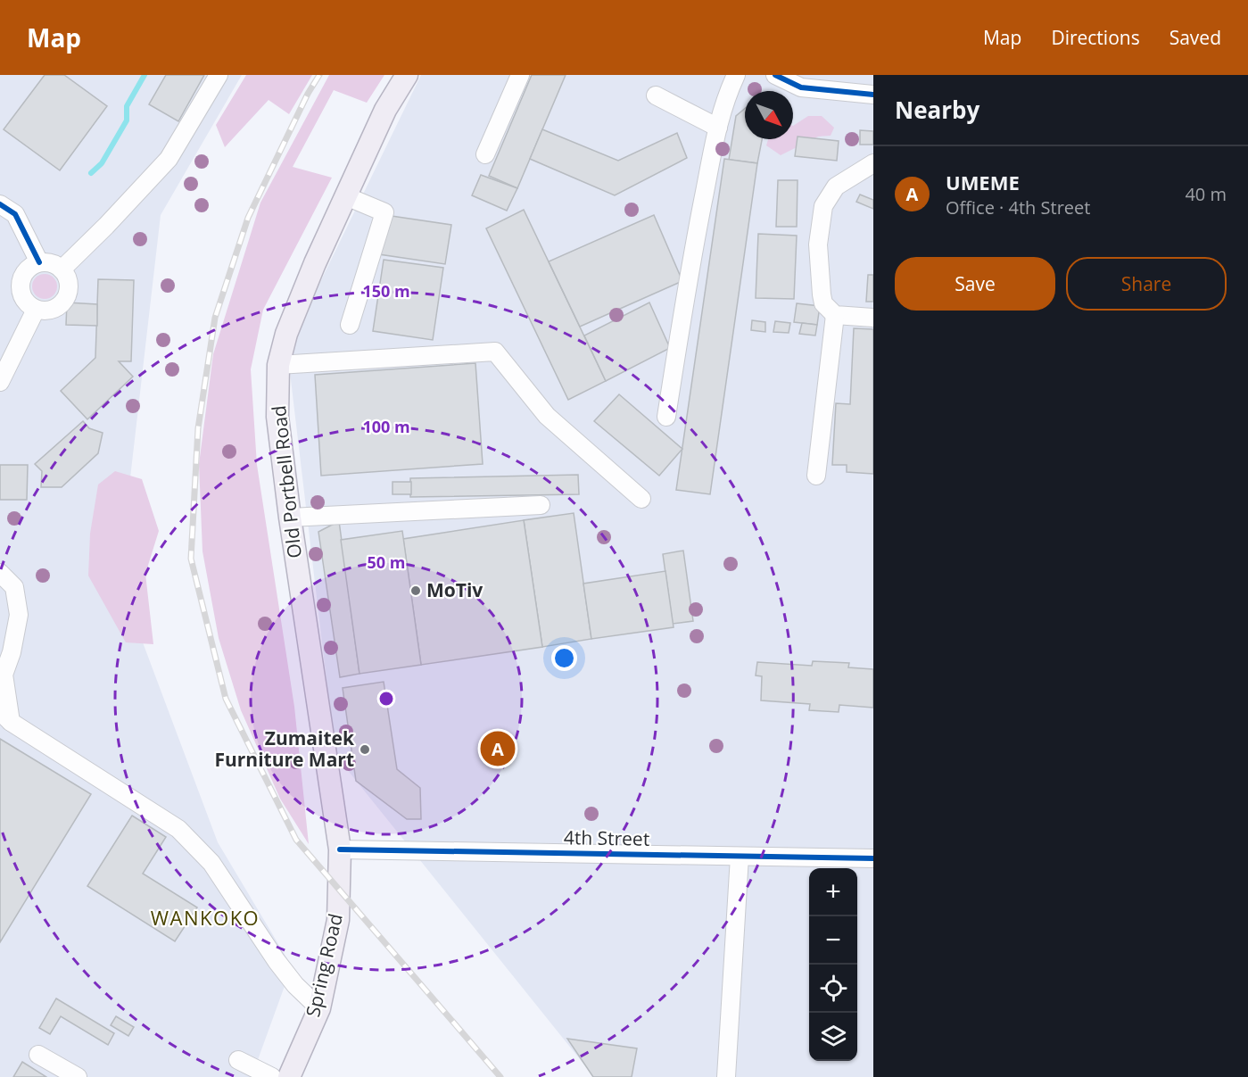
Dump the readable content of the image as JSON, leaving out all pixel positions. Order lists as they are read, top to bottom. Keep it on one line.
{"streets":{"main road":["Old Portbell Road","Spring Road"],"street":["4th Street"]},"crossings":[["Old Portbell Road","4th Street"],["Old Portbell Road","Spring Road"],["4th Street","Spring Road"]],"districts":["WANKOKO"],"places":["MoTiv","Zumaitek Furniture Mart"],"north":"bottom right","page":{"header":"Map","nav":["Map","Directions","Saved"],"heading":"Nearby","list":[{"mark":"A","name":"UMEME","note":"Office · 4th Street","value":"40 m"}],"buttons":["Save","Share"],"pins":"A","map_buttons":["+","−"]},"rings":["150 m","100 m","50 m"]}
